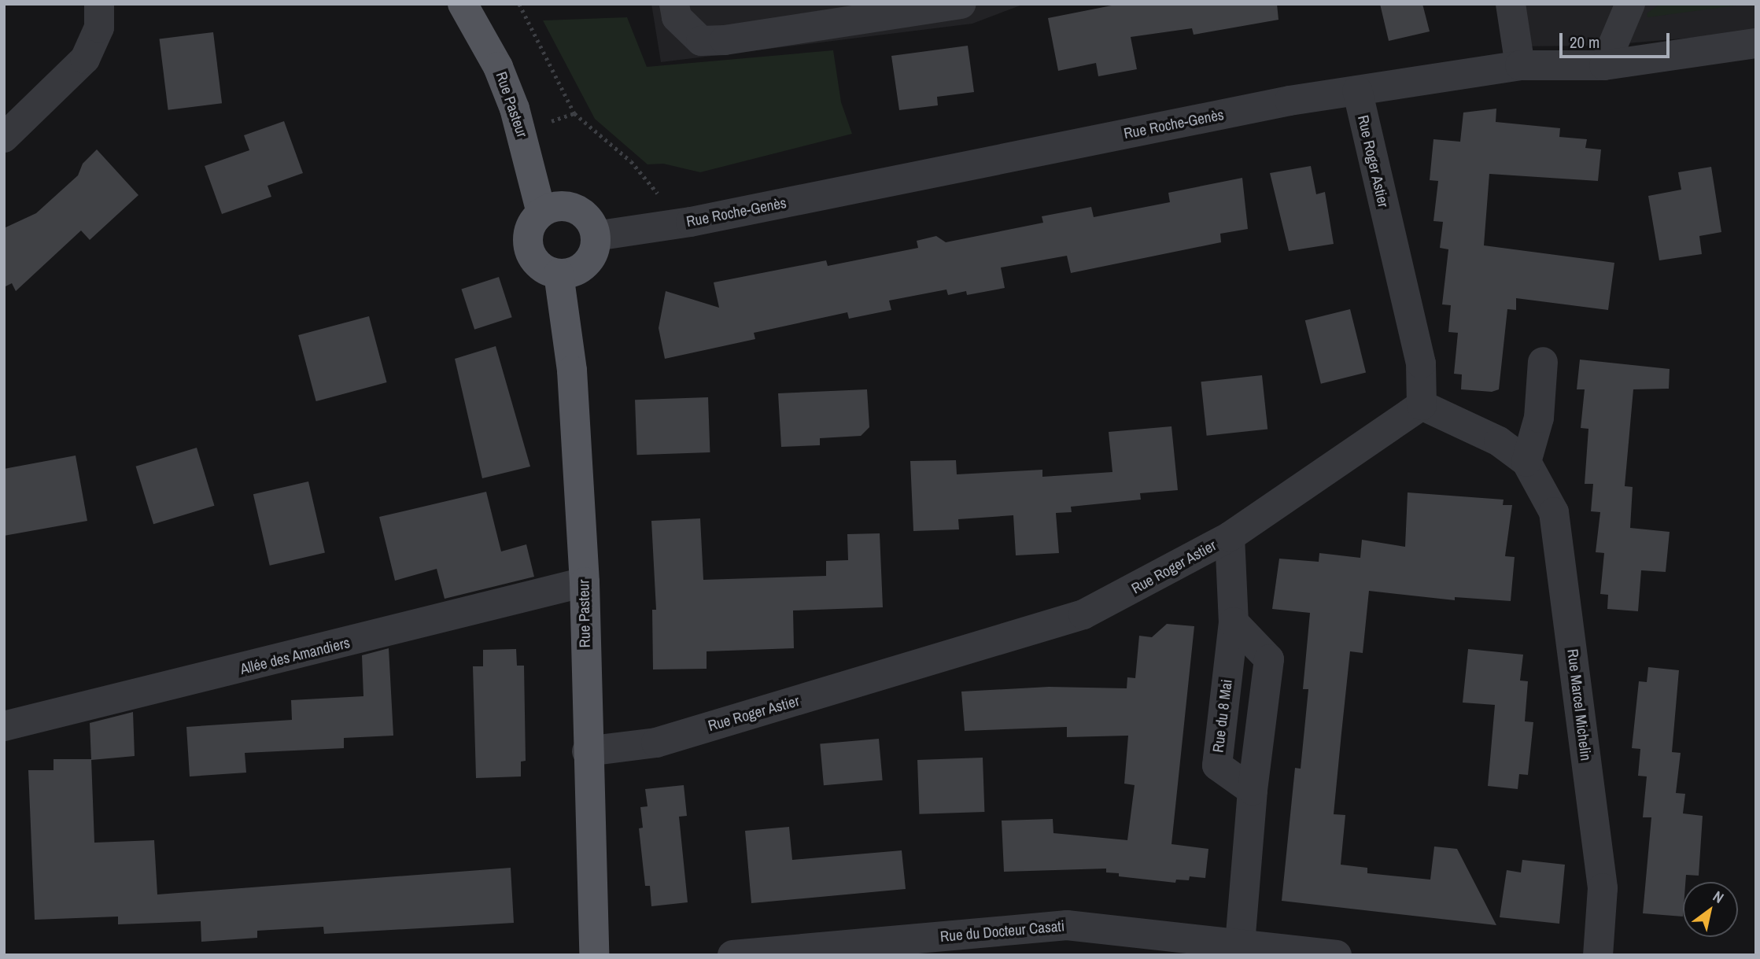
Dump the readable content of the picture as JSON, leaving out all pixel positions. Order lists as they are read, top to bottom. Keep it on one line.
{"streets":{"main road":["Rue Pasteur"],"street":["Rue Roche-Genès","Rue Roger Astier","Allée des Amandiers","Rue Marcel Michelin","Rue du 8 Mai","Rue du Docteur Casati"]},"crossings":[["Rue Pasteur","Rue Roche-Genès"],["Rue Pasteur","Rue Roger Astier"],["Rue Pasteur","Allée des Amandiers"],["Rue Roche-Genès","Rue Roger Astier"],["Rue Roger Astier","Rue Marcel Michelin"],["Rue Roger Astier","Rue du 8 Mai"]],"scale_bar":"20 m","north":"top right"}
